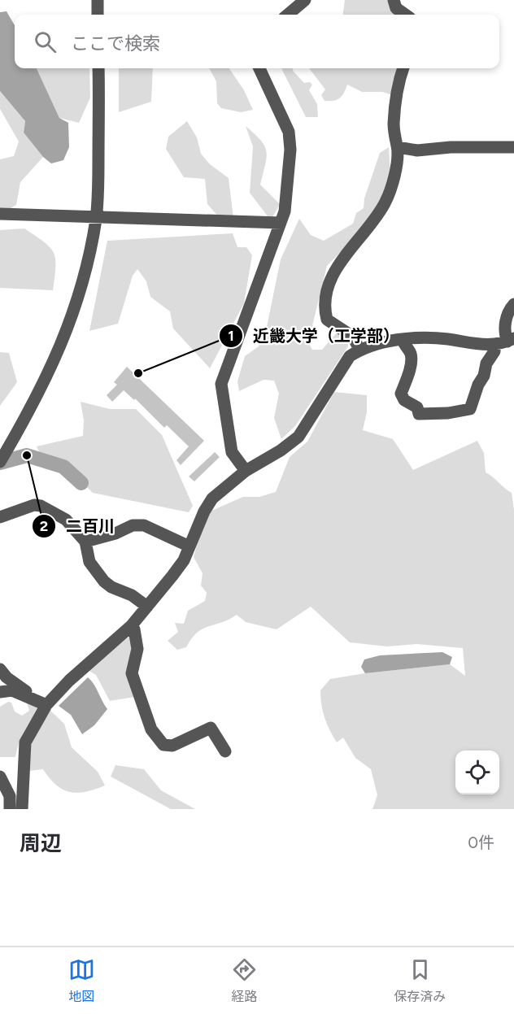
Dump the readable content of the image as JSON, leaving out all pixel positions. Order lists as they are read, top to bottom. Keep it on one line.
{"places":["近畿大学（工学部）","二百川"],"page":{"search":"ここで検索","heading":["周辺","0件"],"nav":["地図","経路","保存済み"]}}
